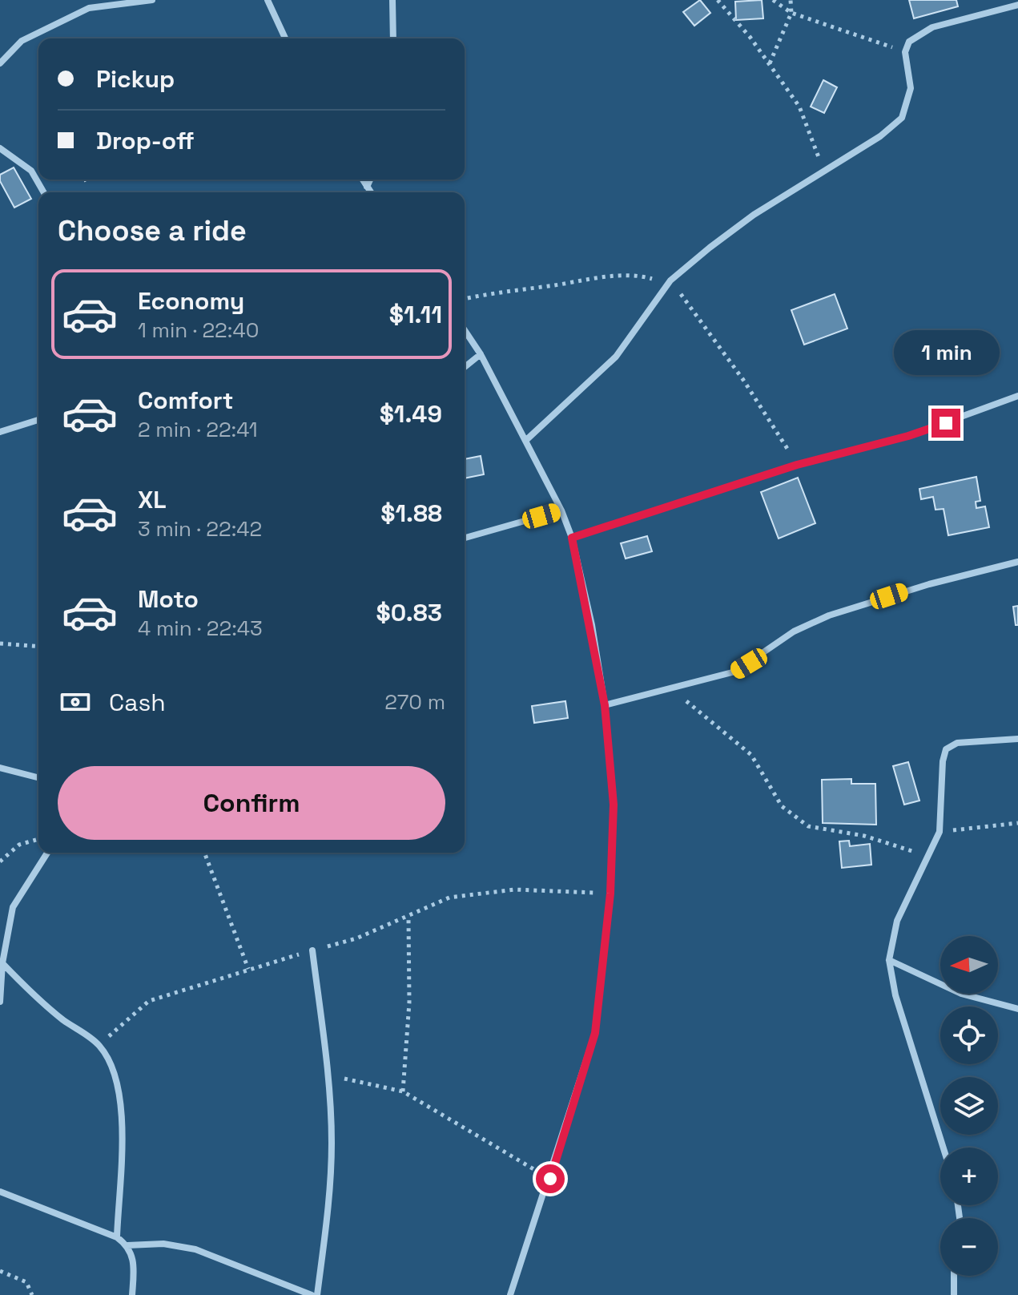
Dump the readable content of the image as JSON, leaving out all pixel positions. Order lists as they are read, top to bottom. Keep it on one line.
{"north":"left","page":{"banner":["Pickup","Drop-off"],"heading":"Choose a ride","list":[{"name":"Economy","note":"1 min · 22:40","value":"$1.11"},{"name":"Comfort","note":"2 min · 22:41","value":"$1.49"},{"name":"XL","note":"3 min · 22:42","value":"$1.88"},{"name":"Moto","note":"4 min · 22:43","value":"$0.83"}],"bubble":"1 min","pay":["Cash","270 m"],"buttons":"Confirm","map_buttons":["+","−"]}}
